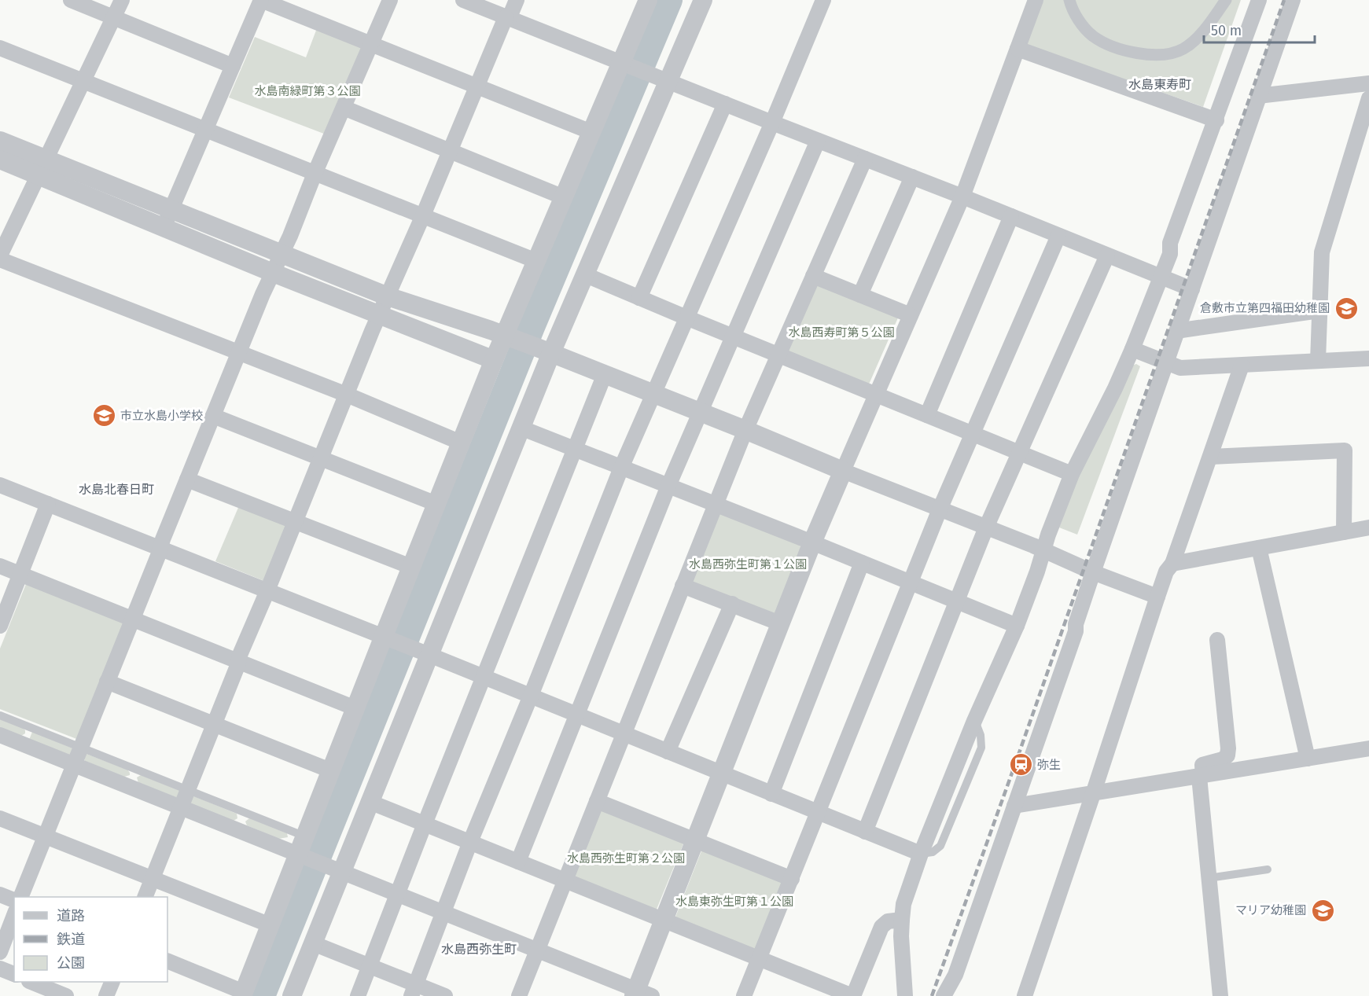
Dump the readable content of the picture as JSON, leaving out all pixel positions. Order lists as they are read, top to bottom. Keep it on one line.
{"districts":["水島東寿町","水島北春日町","水島西弥生町"],"parks":["水島南緑町第３公園","水島西寿町第５公園","水島西弥生町第１公園","水島西弥生町第２公園","水島東弥生町第１公園"],"places":{"school or university":["倉敷市立第四福田幼稚園","市立水島小学校","マリア幼稚園"],"station":["弥生"]},"legend":["道路","鉄道","公園"],"scale_bar":"50 m"}
